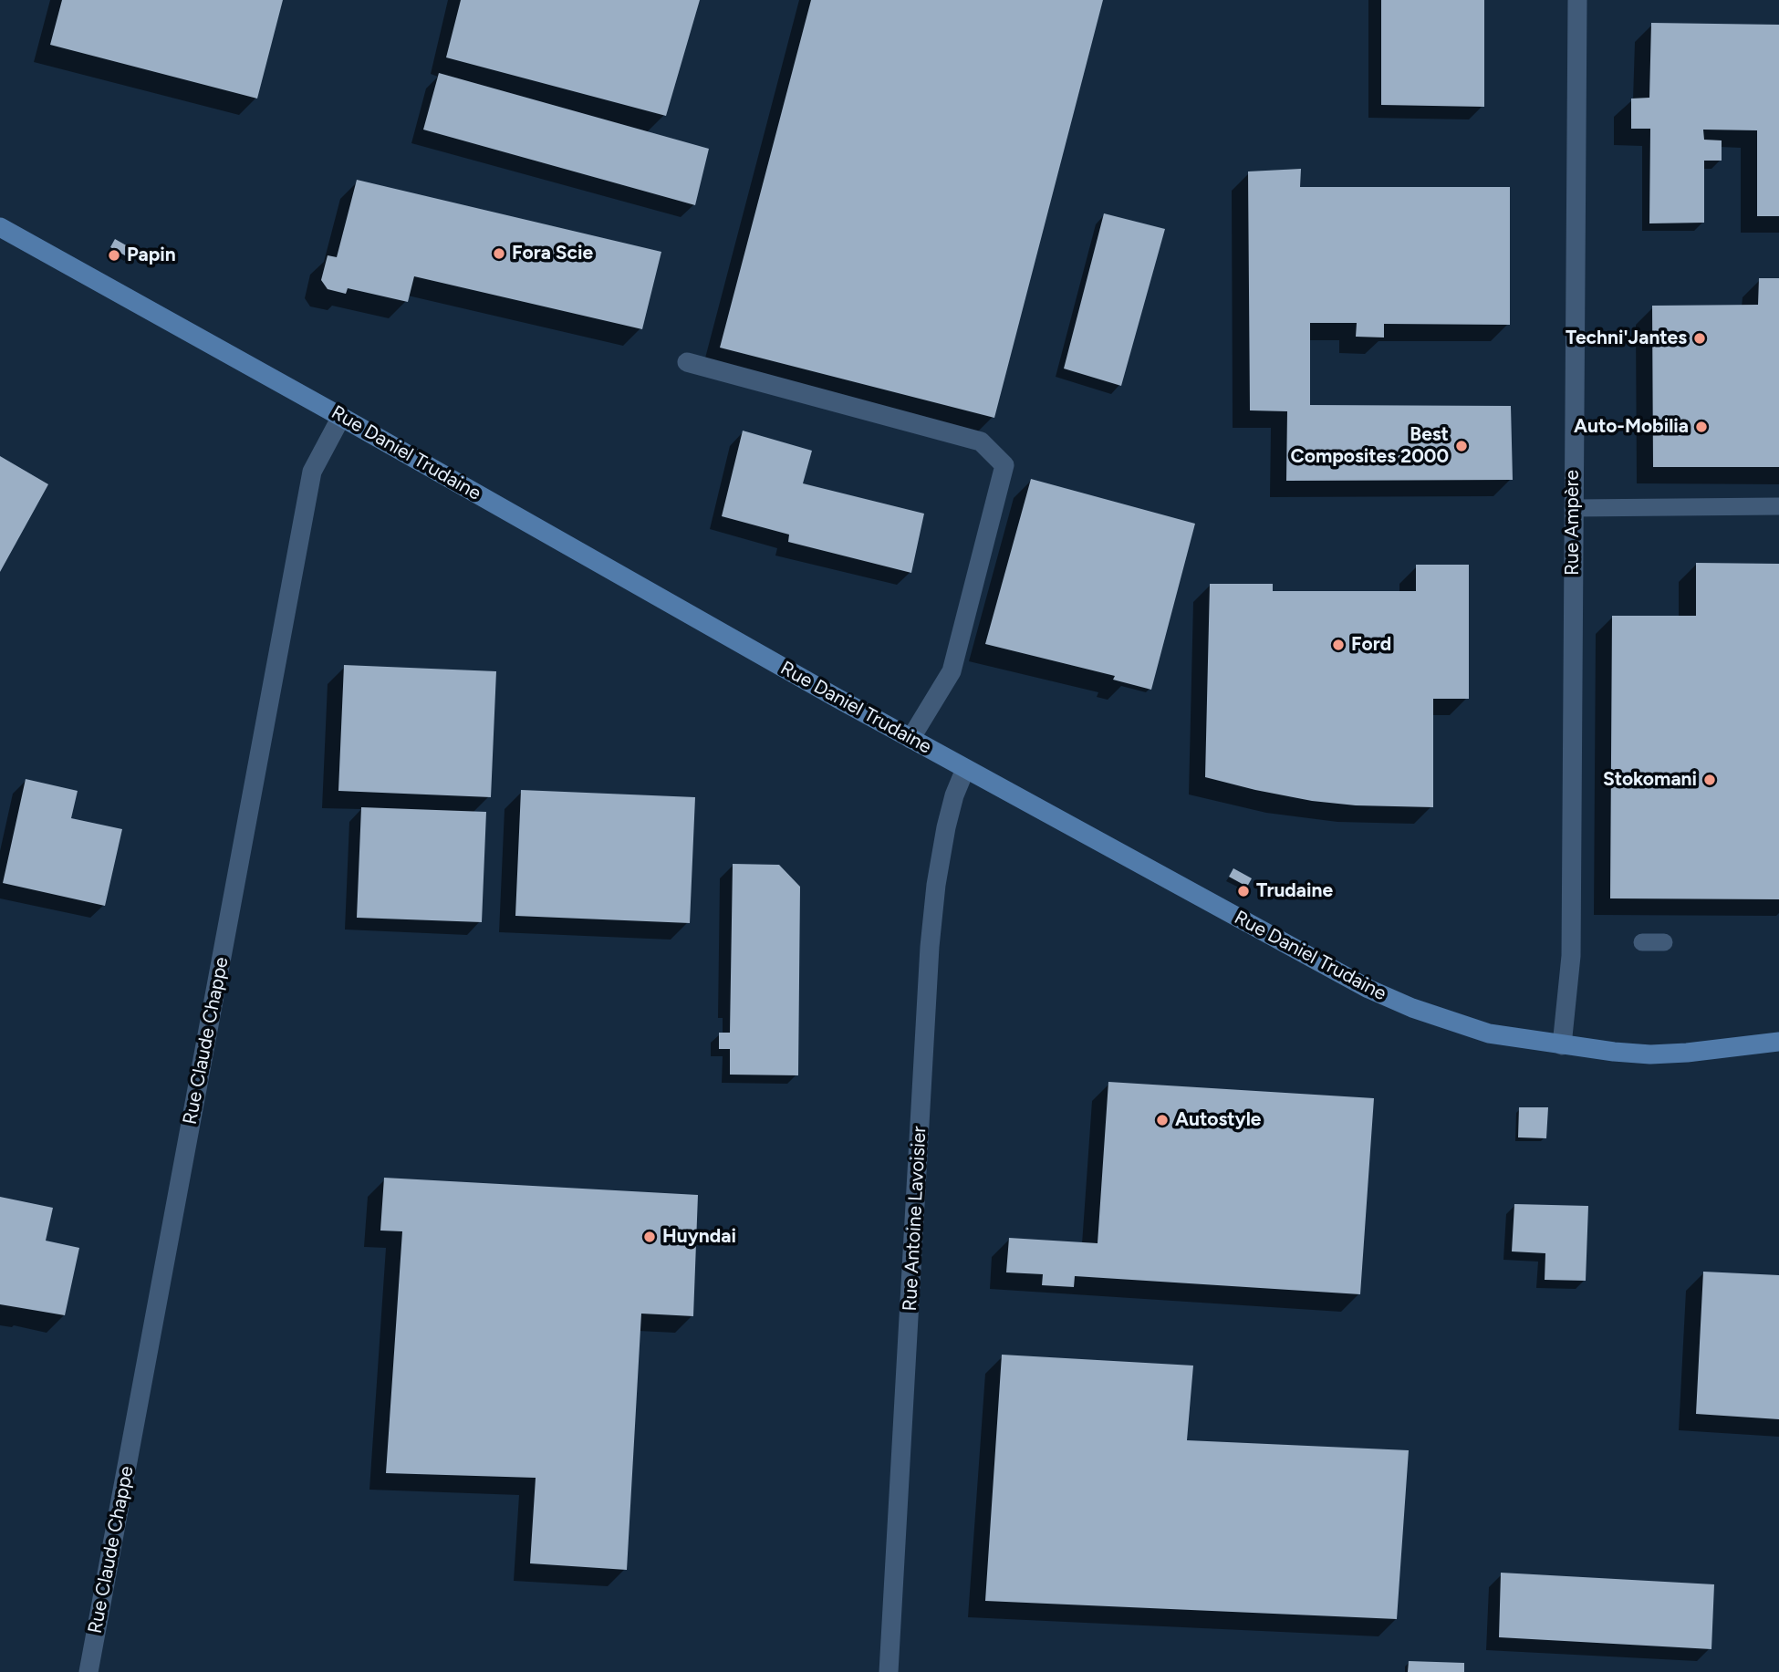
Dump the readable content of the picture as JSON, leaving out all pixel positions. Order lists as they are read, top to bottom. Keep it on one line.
{"streets":{"main road":["Rue Daniel Trudaine"],"street":["Rue Ampère","Rue Claude Chappe","Rue Antoine Lavoisier"]},"crossings":[["Rue Daniel Trudaine","Rue Ampère"],["Rue Daniel Trudaine","Rue Claude Chappe"],["Rue Daniel Trudaine","Rue Antoine Lavoisier"]],"places":["Fora Scie","Papin","Techni'Jantes","Auto-Mobilia","Best Composites 2000","Ford","Stokomani","Trudaine","Autostyle","Huyndai"]}
